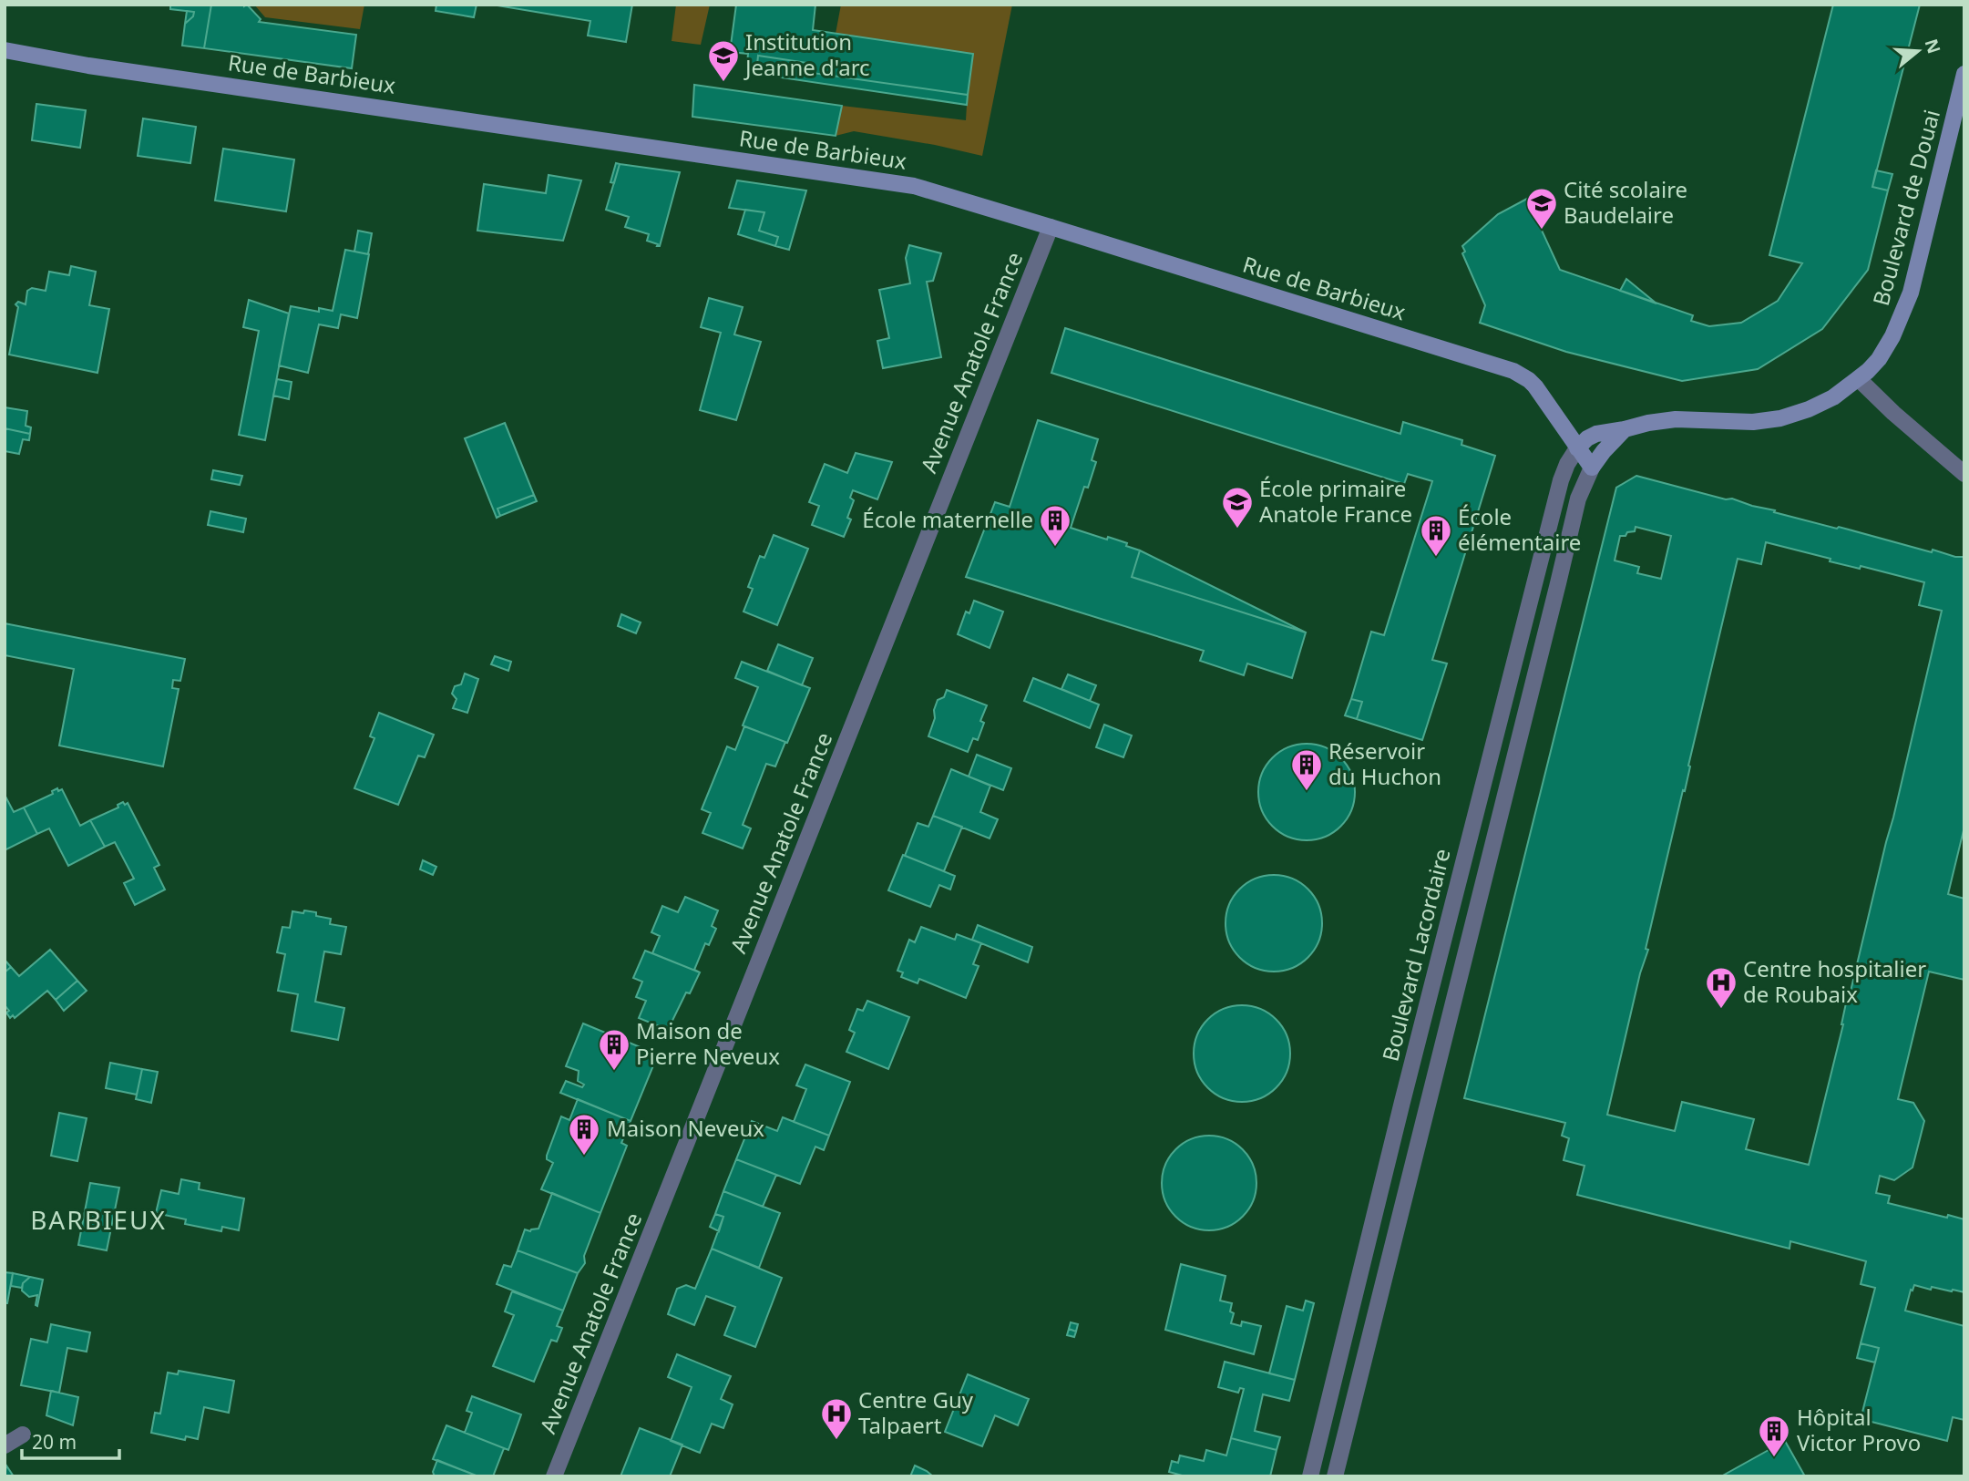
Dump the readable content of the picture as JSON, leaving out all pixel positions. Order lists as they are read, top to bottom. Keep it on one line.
{"streets":{"main road":["Rue de Barbieux","Boulevard de Douai"],"street":["Avenue Anatole France","Boulevard Lacordaire"]},"crossings":[["Rue de Barbieux","Avenue Anatole France"],["Rue de Barbieux","Boulevard Lacordaire"]],"districts":["BARBIEUX"],"places":{"school or university":["Institution Jeanne d'arc","Cité scolaire Baudelaire","École primaire Anatole France"],"building":["École maternelle","École élémentaire","Réservoir du Huchon","Maison de Pierre Neveux","Maison Neveux","Hôpital Victor Provo"],"hospital":["Centre hospitalier de Roubaix","Centre Guy Talpaert"]},"scale_bar":"20 m","north":"right"}
